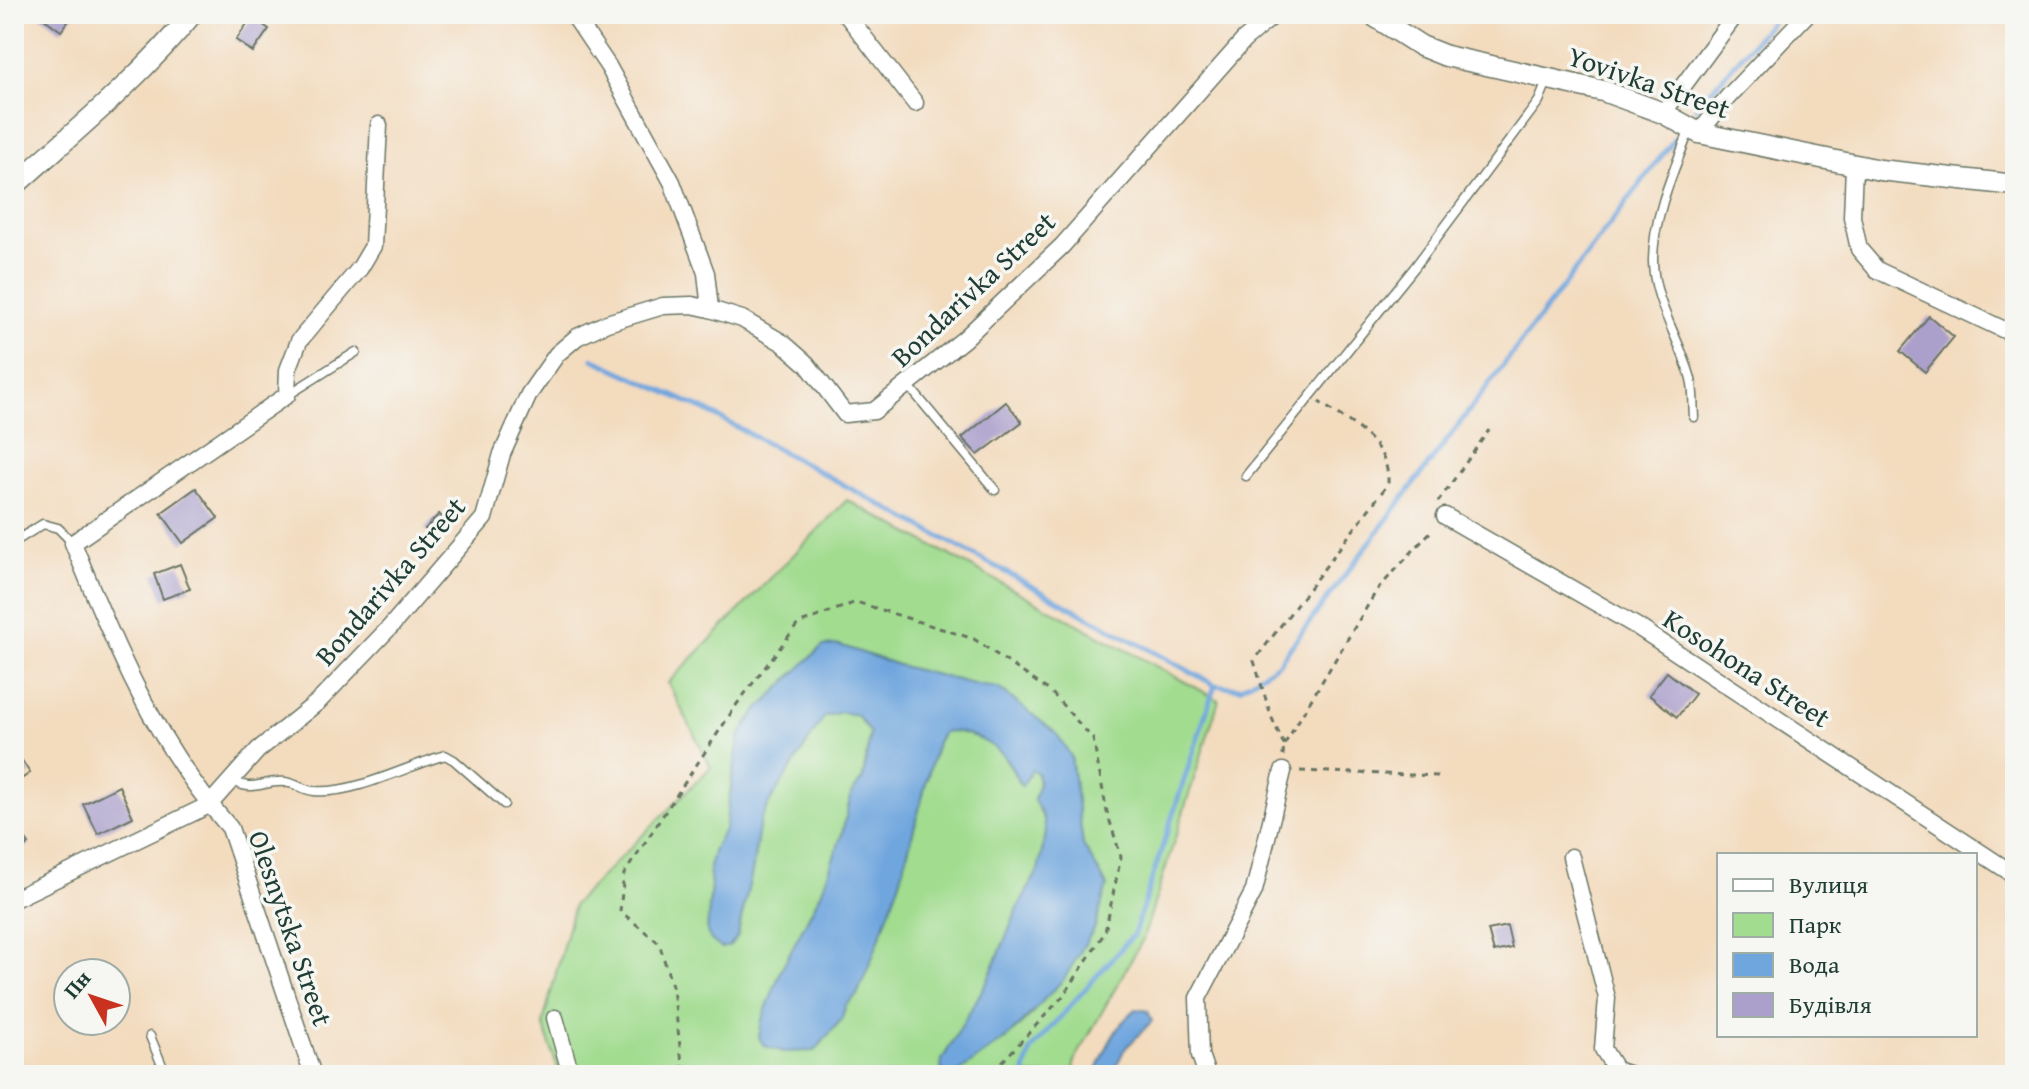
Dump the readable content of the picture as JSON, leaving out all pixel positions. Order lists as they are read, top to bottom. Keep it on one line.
{"streets":{"street":["Yovivka Street","Bondarivka Street","Kosohona Street","Olesnytska Street"]},"crossings":[["Bondarivka Street","Olesnytska Street"]],"legend":["Вулиця","Парк","Вода","Будівля"],"north":"top left"}
